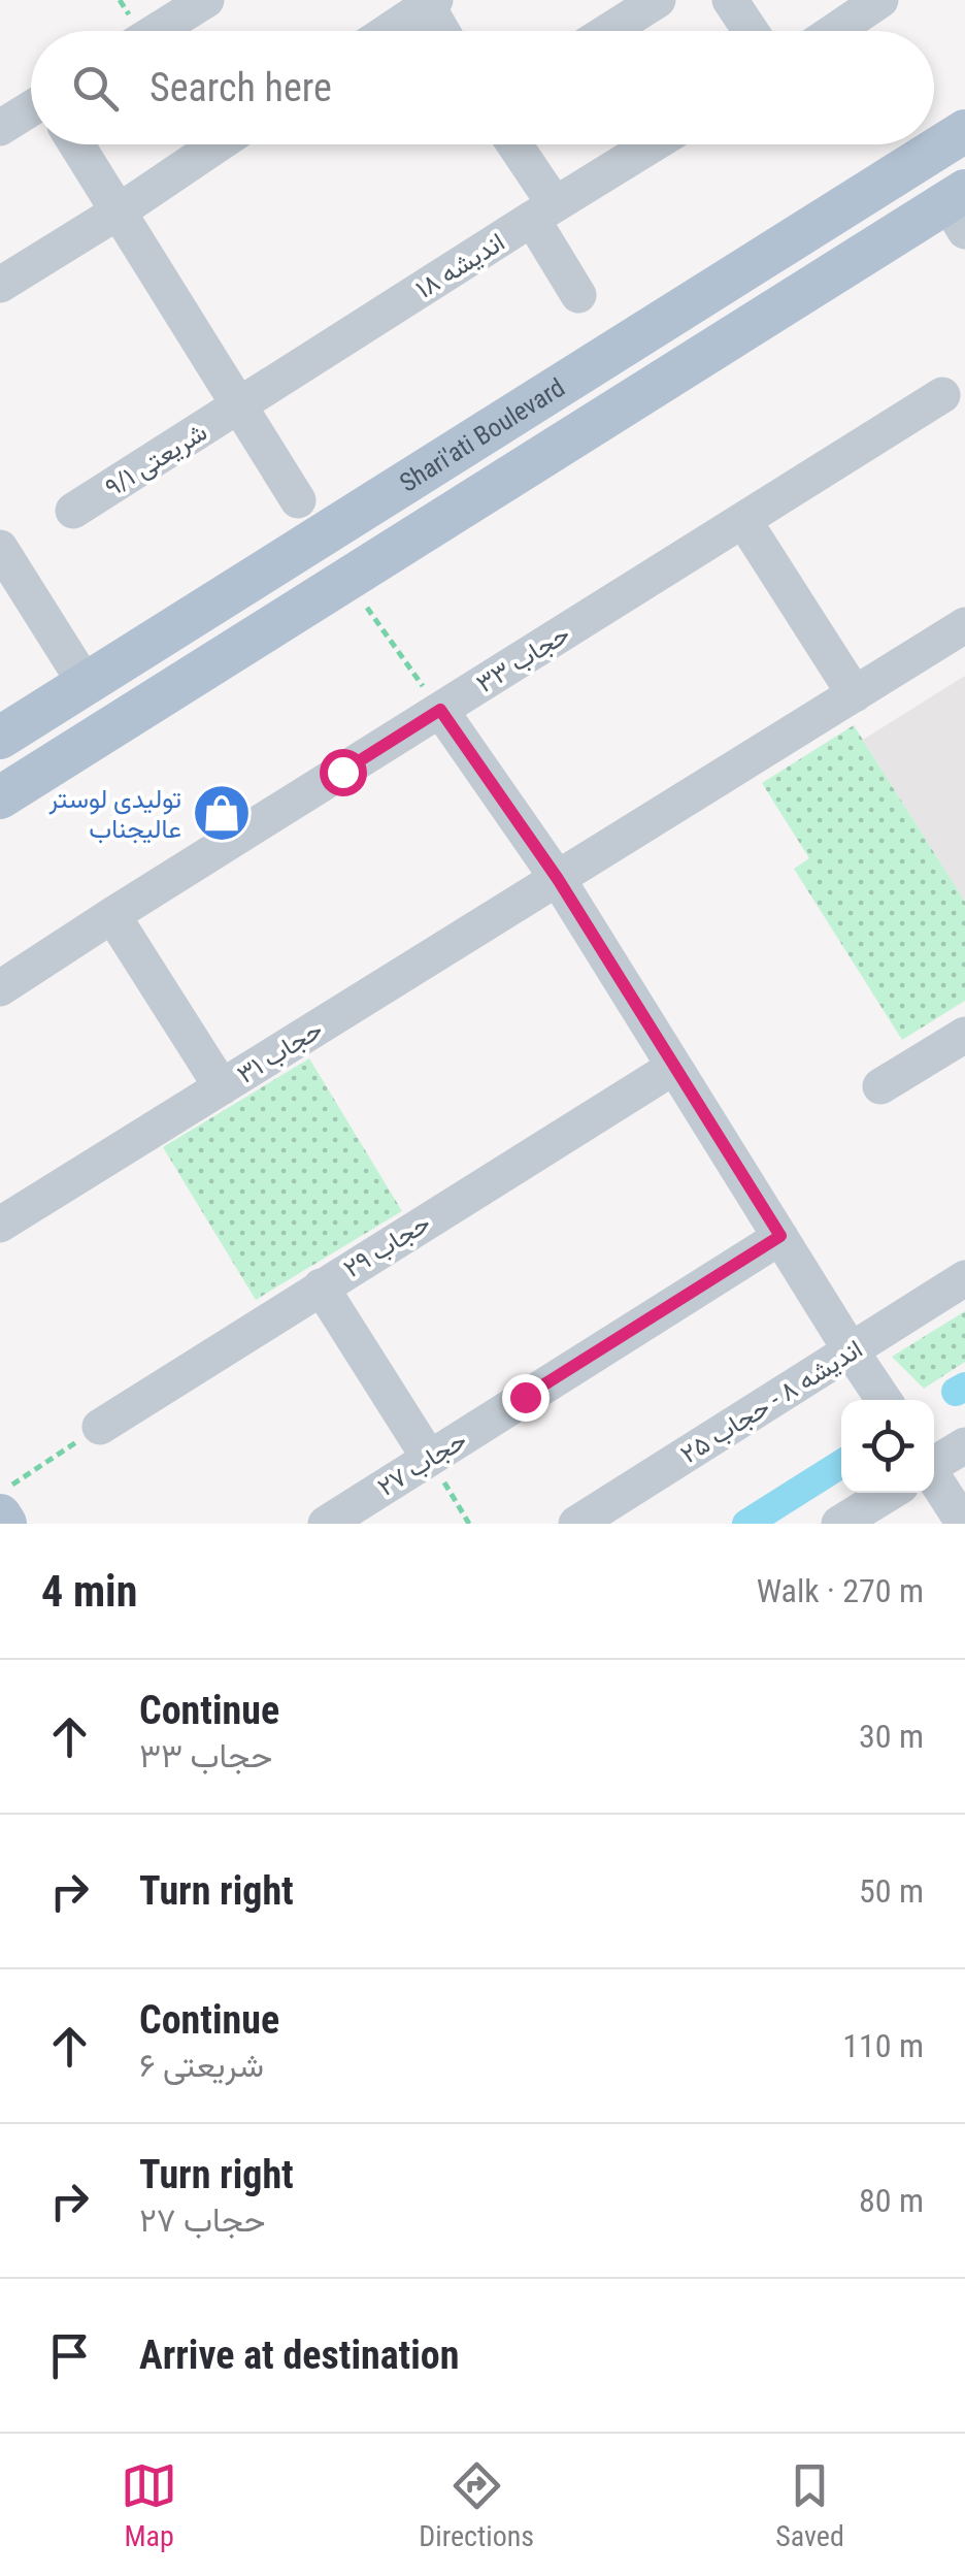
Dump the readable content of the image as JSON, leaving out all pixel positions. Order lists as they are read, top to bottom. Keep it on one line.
{"streets":{"main road":["Shari'ati Boulevard"],"street":["اندیشه ۱۸","شریعتی ۹/۱","حجاب ۳۳","حجاب ۳۱","حجاب ۲۹","اندیشه ۸ - حجاب ۲۵","حجاب ۲۷"]},"crossings":[["اندیشه ۱۸","شریعتی ۹/۱"]],"places":{"shop":["تولیدی لوستر عالیجناب"]},"page":{"search":"Search here","heading":["4 min","Walk · 270 m"],"list":[["Continue","حجاب ۳۳","30 m"],["Turn right","50 m"],["Continue","شریعتی ۶","110 m"],["Turn right","حجاب ۲۷","80 m"],"Arrive at destination"],"nav":["Map","Directions","Saved"]}}
